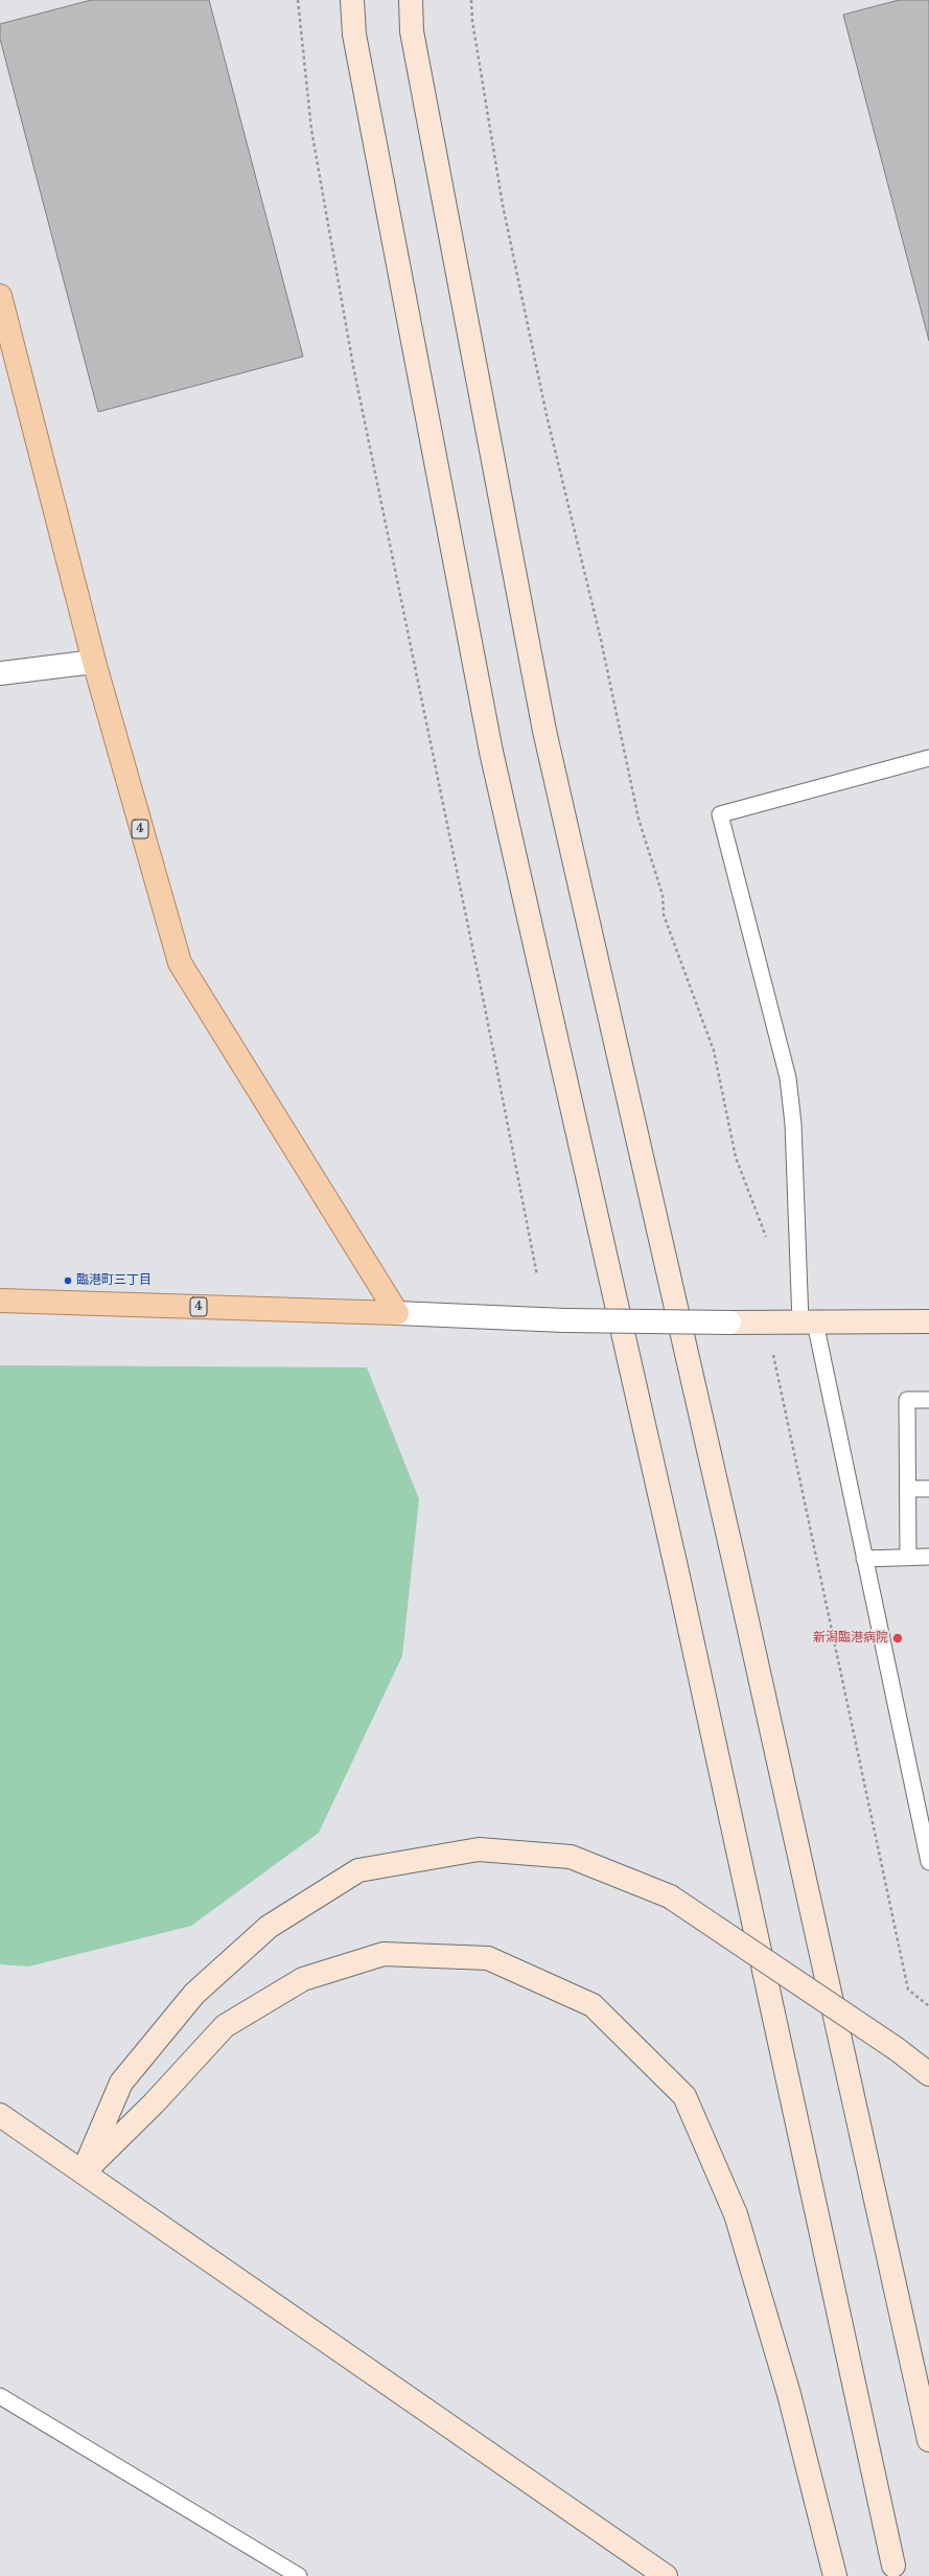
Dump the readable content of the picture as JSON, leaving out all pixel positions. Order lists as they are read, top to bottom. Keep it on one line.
{"streets":{"main road":["4"]},"places":["臨港町三丁目","新潟臨港病院"]}
